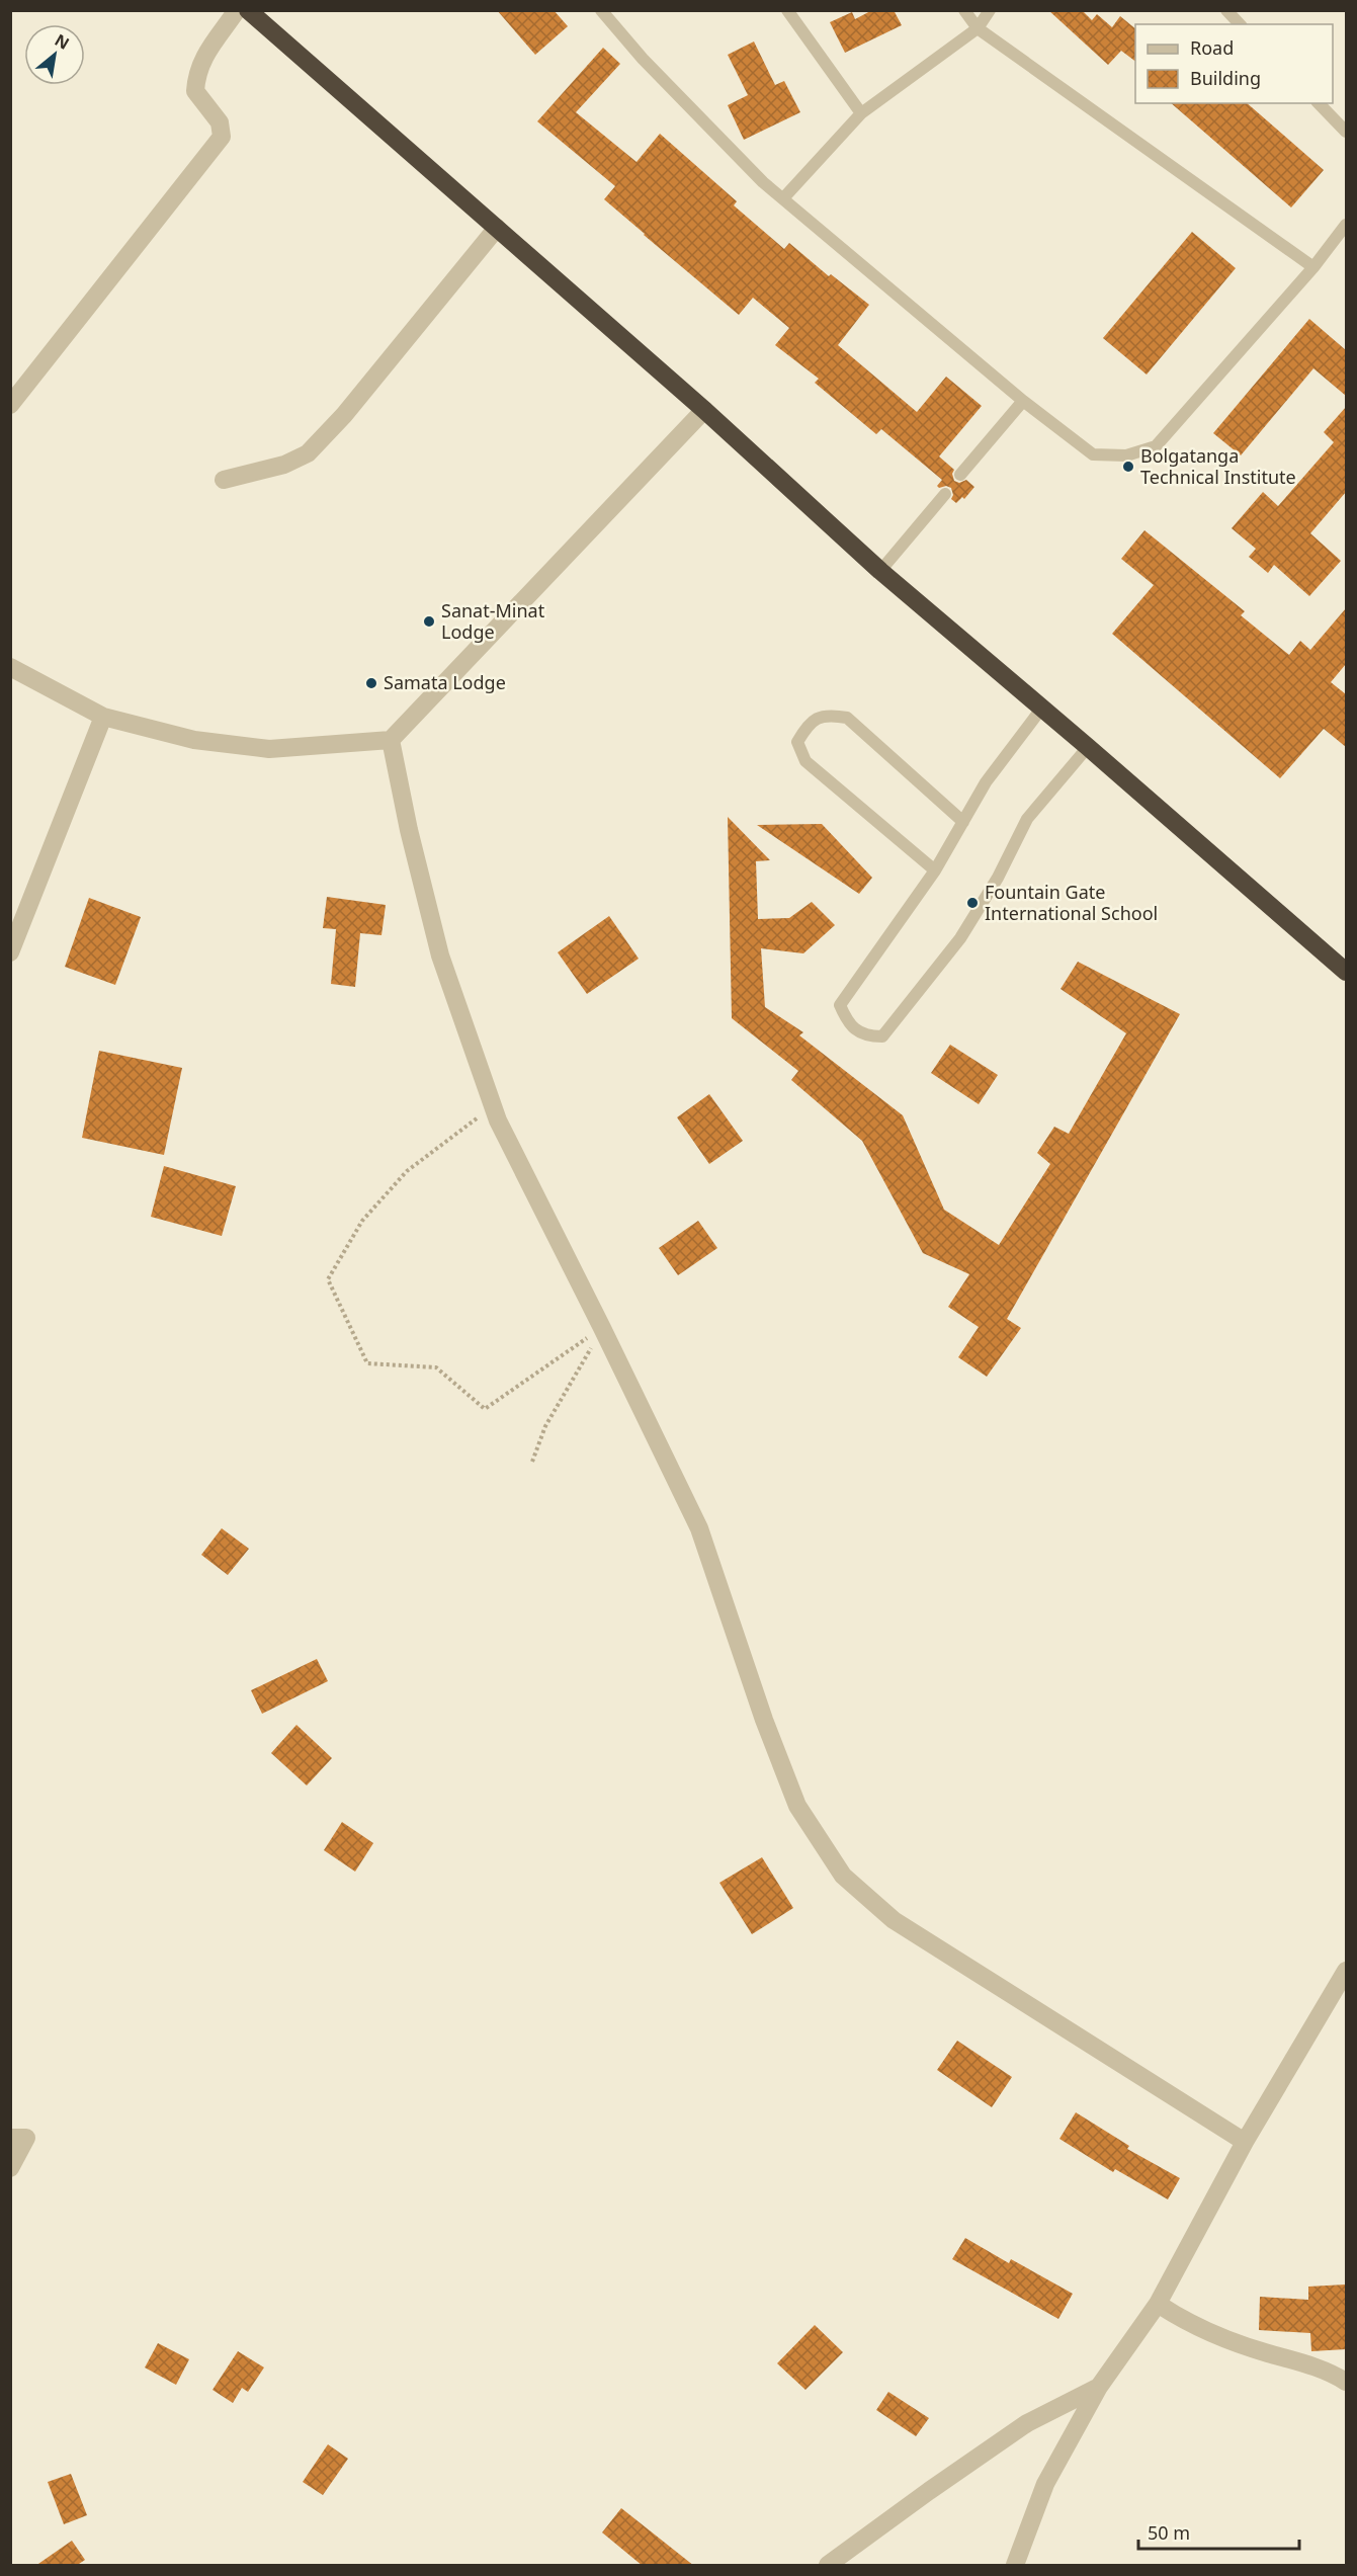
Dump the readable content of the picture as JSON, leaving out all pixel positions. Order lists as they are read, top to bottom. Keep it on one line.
{"places":["Bolgatanga Technical Institute","Sanat-Minat Lodge","Samata Lodge","Fountain Gate International School"],"legend":["Road","Building"],"scale_bar":"50 m","north":"top right"}
